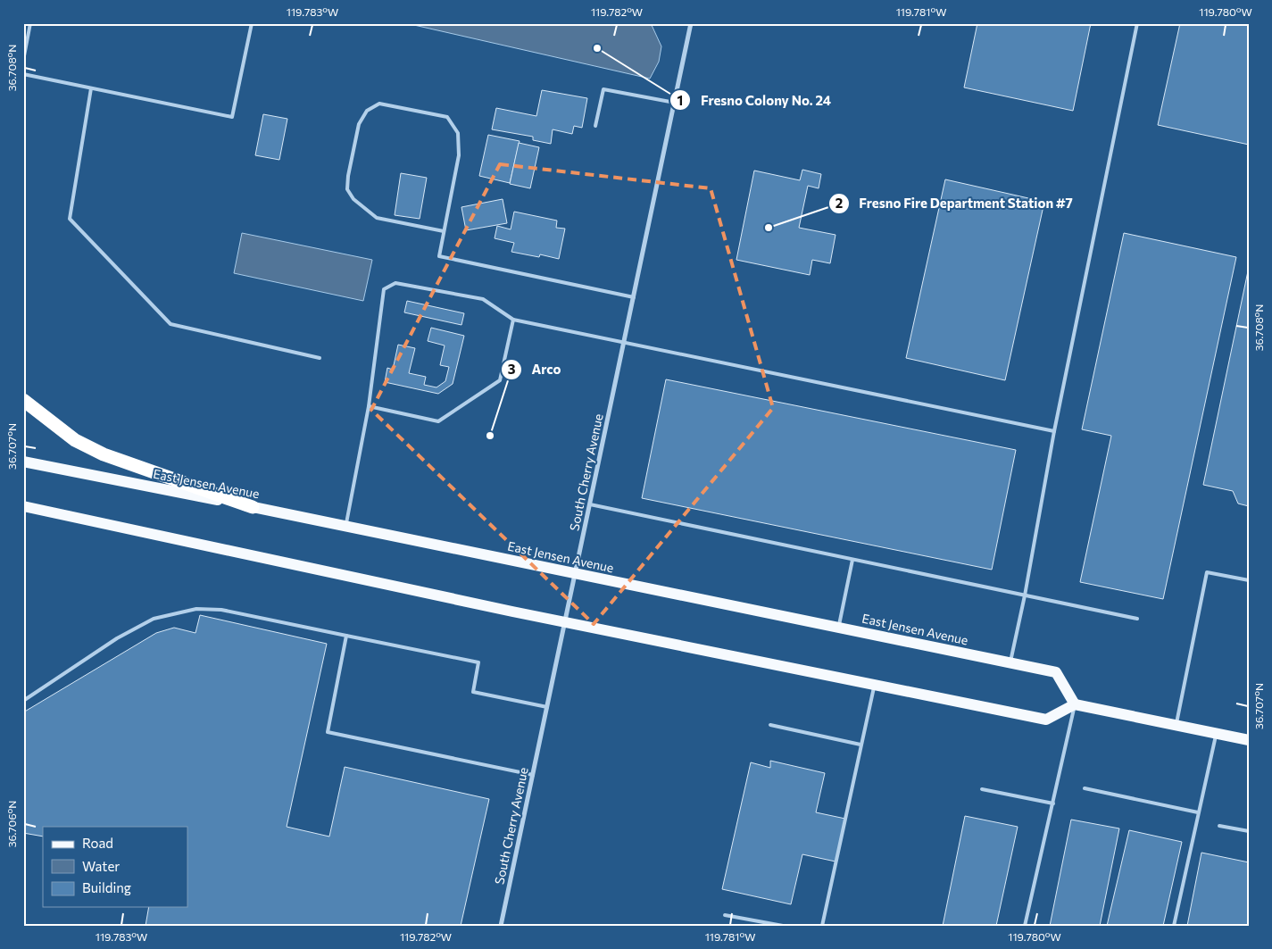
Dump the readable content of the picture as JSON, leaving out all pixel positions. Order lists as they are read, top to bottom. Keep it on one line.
{"streets":{"main road":["East Jensen Avenue"],"street":["South Cherry Avenue"]},"crossings":[["South Cherry Avenue","East Jensen Avenue"]],"places":["Fresno Colony No. 24","Fresno Fire Department Station #7","Arco"],"legend":["Road","Water","Building"],"coordinates":["119.783°W","119.782°W","119.781°W","119.780°W","36.708°N","36.707°N","36.706°N"]}
